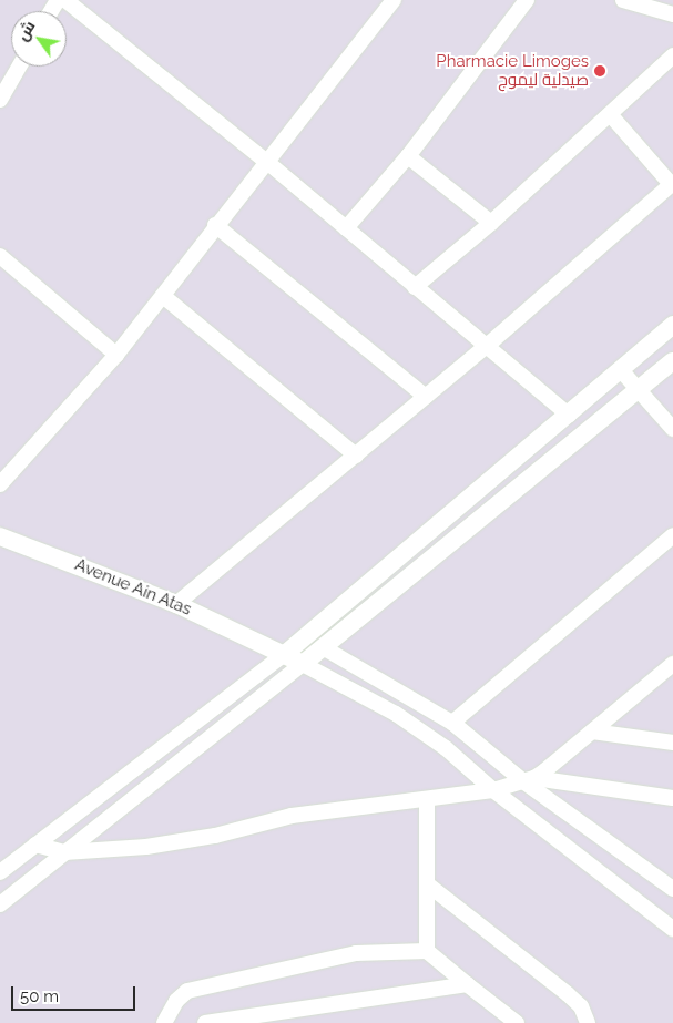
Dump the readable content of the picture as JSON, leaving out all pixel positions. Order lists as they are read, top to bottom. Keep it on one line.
{"streets":{"street":["Avenue Ain Atas"]},"places":["Pharmacie Limoges صيدلية ليموج"],"scale_bar":"50 m","north":"top left"}
